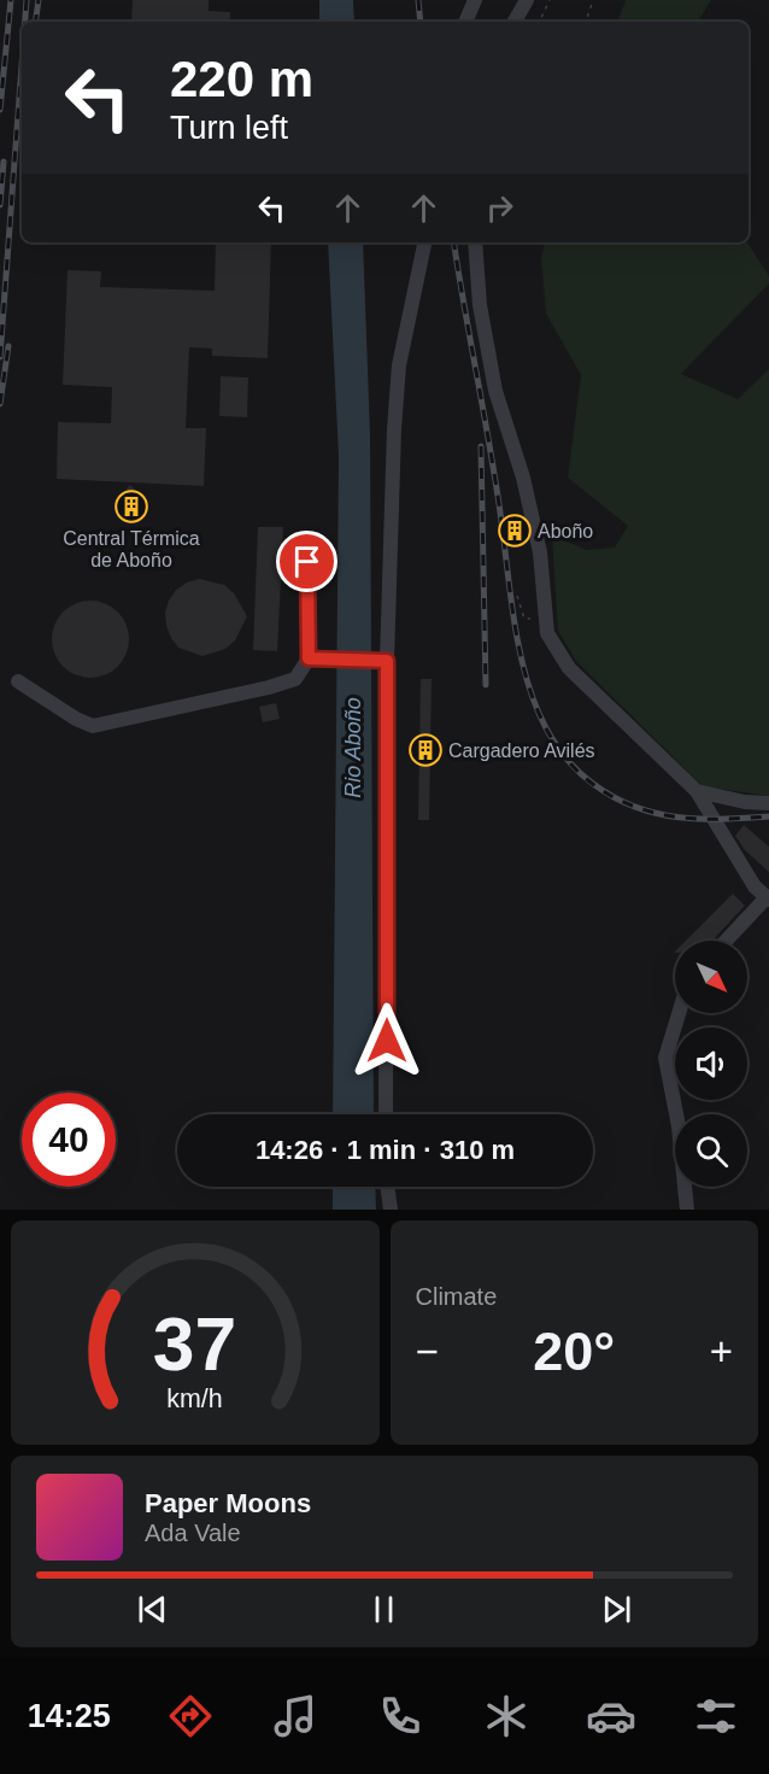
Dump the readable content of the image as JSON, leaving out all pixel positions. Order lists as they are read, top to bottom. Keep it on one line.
{"water":["Rio Aboño"],"places":{"building":["Central Térmica de Aboño","Aboño","Cargadero Avilés"]},"north":"bottom right","page":{"turn":["220 m","Turn left"],"limit":"40","trip":"14:26 · 1 min · 310 m","tile":"Climate","heat":["−","20°","+"],"song":["Paper Moons","Ada Vale"],"tabs":"14:25","gauge":["37","km/h"]}}
